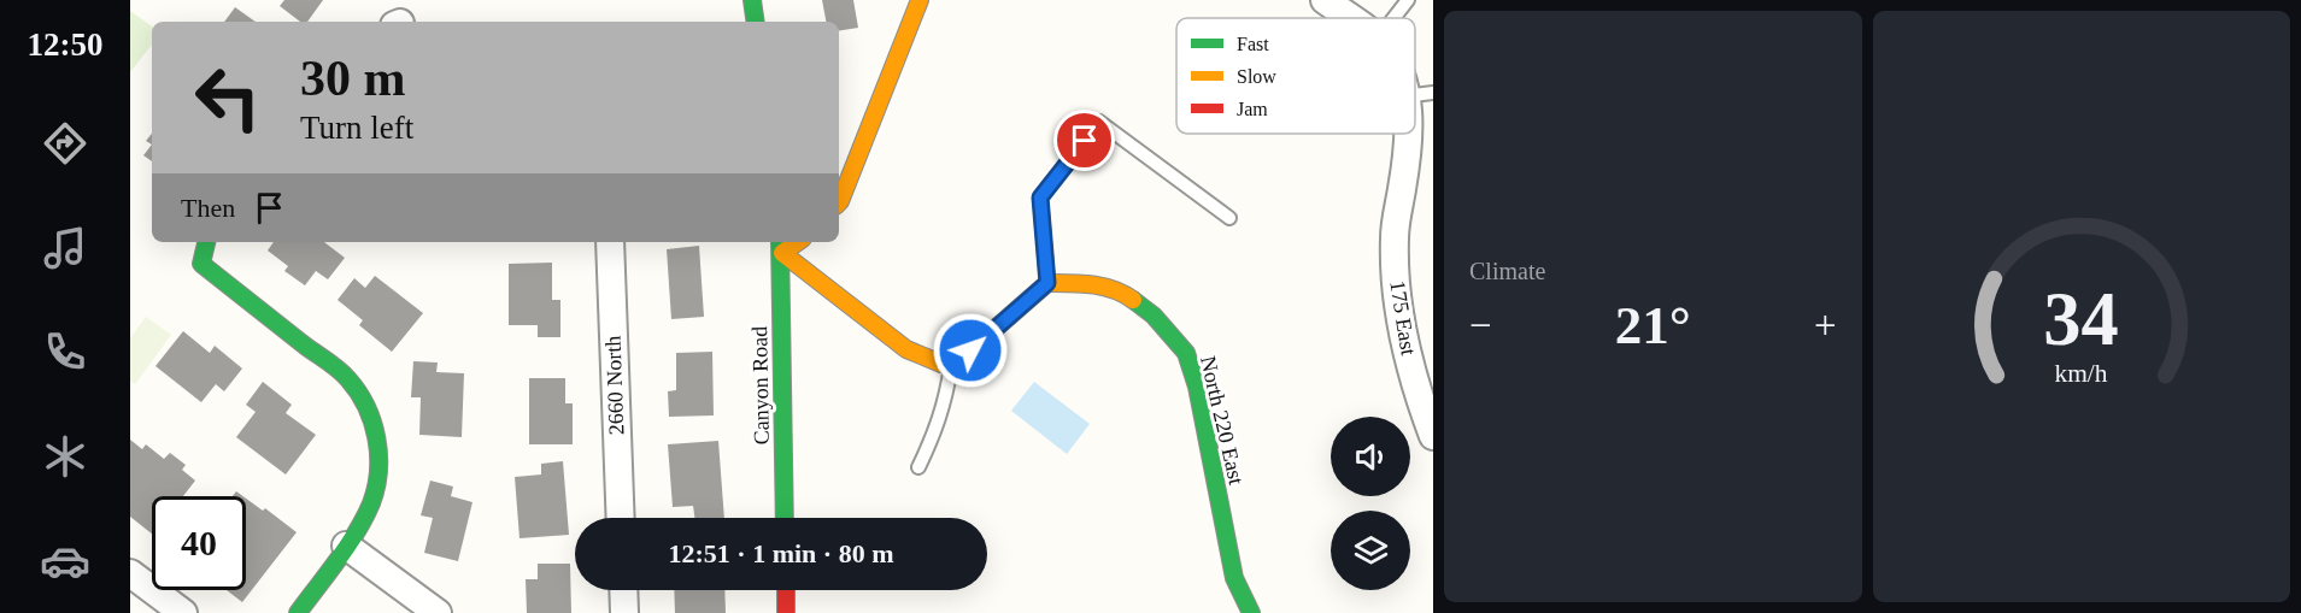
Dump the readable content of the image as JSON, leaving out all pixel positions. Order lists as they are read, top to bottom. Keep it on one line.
{"streets":{"street":["175 East","2660 North","Canyon Road","North 220 East"]},"legend":["Fast","Slow","Jam"],"page":{"tabs":"12:50","tile":"Climate","turn":["30 m","Turn left"],"then":"Then","heat":["−","21°","+"],"limit":"40","trip":"12:51 · 1 min · 80 m","gauge":["34","km/h"]}}
